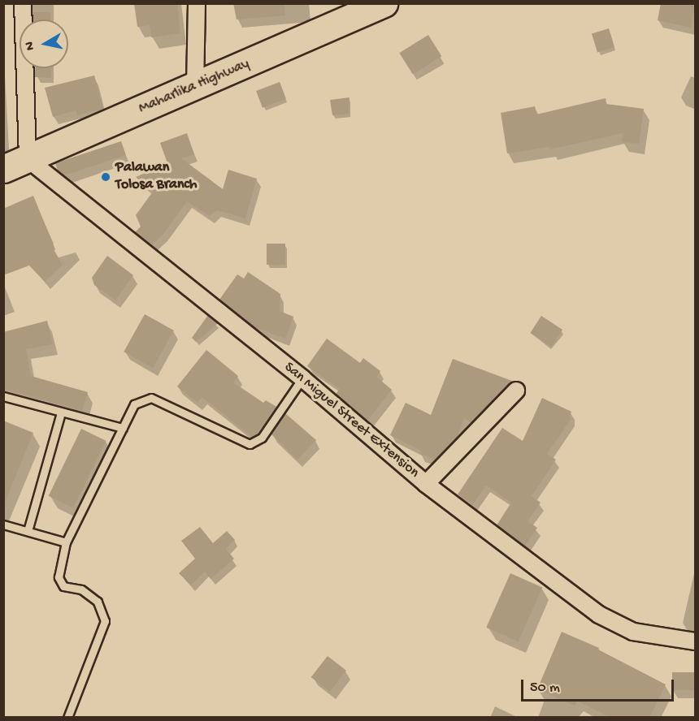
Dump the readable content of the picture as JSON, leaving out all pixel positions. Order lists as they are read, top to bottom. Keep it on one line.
{"streets":{"highway":["Maharlika Highway"],"street":["San Miguel Street Extension"]},"crossings":[["Maharlika Highway","San Miguel Street Extension"]],"places":["Palawan Tolosa Branch"],"scale_bar":"50 m","north":"left"}
